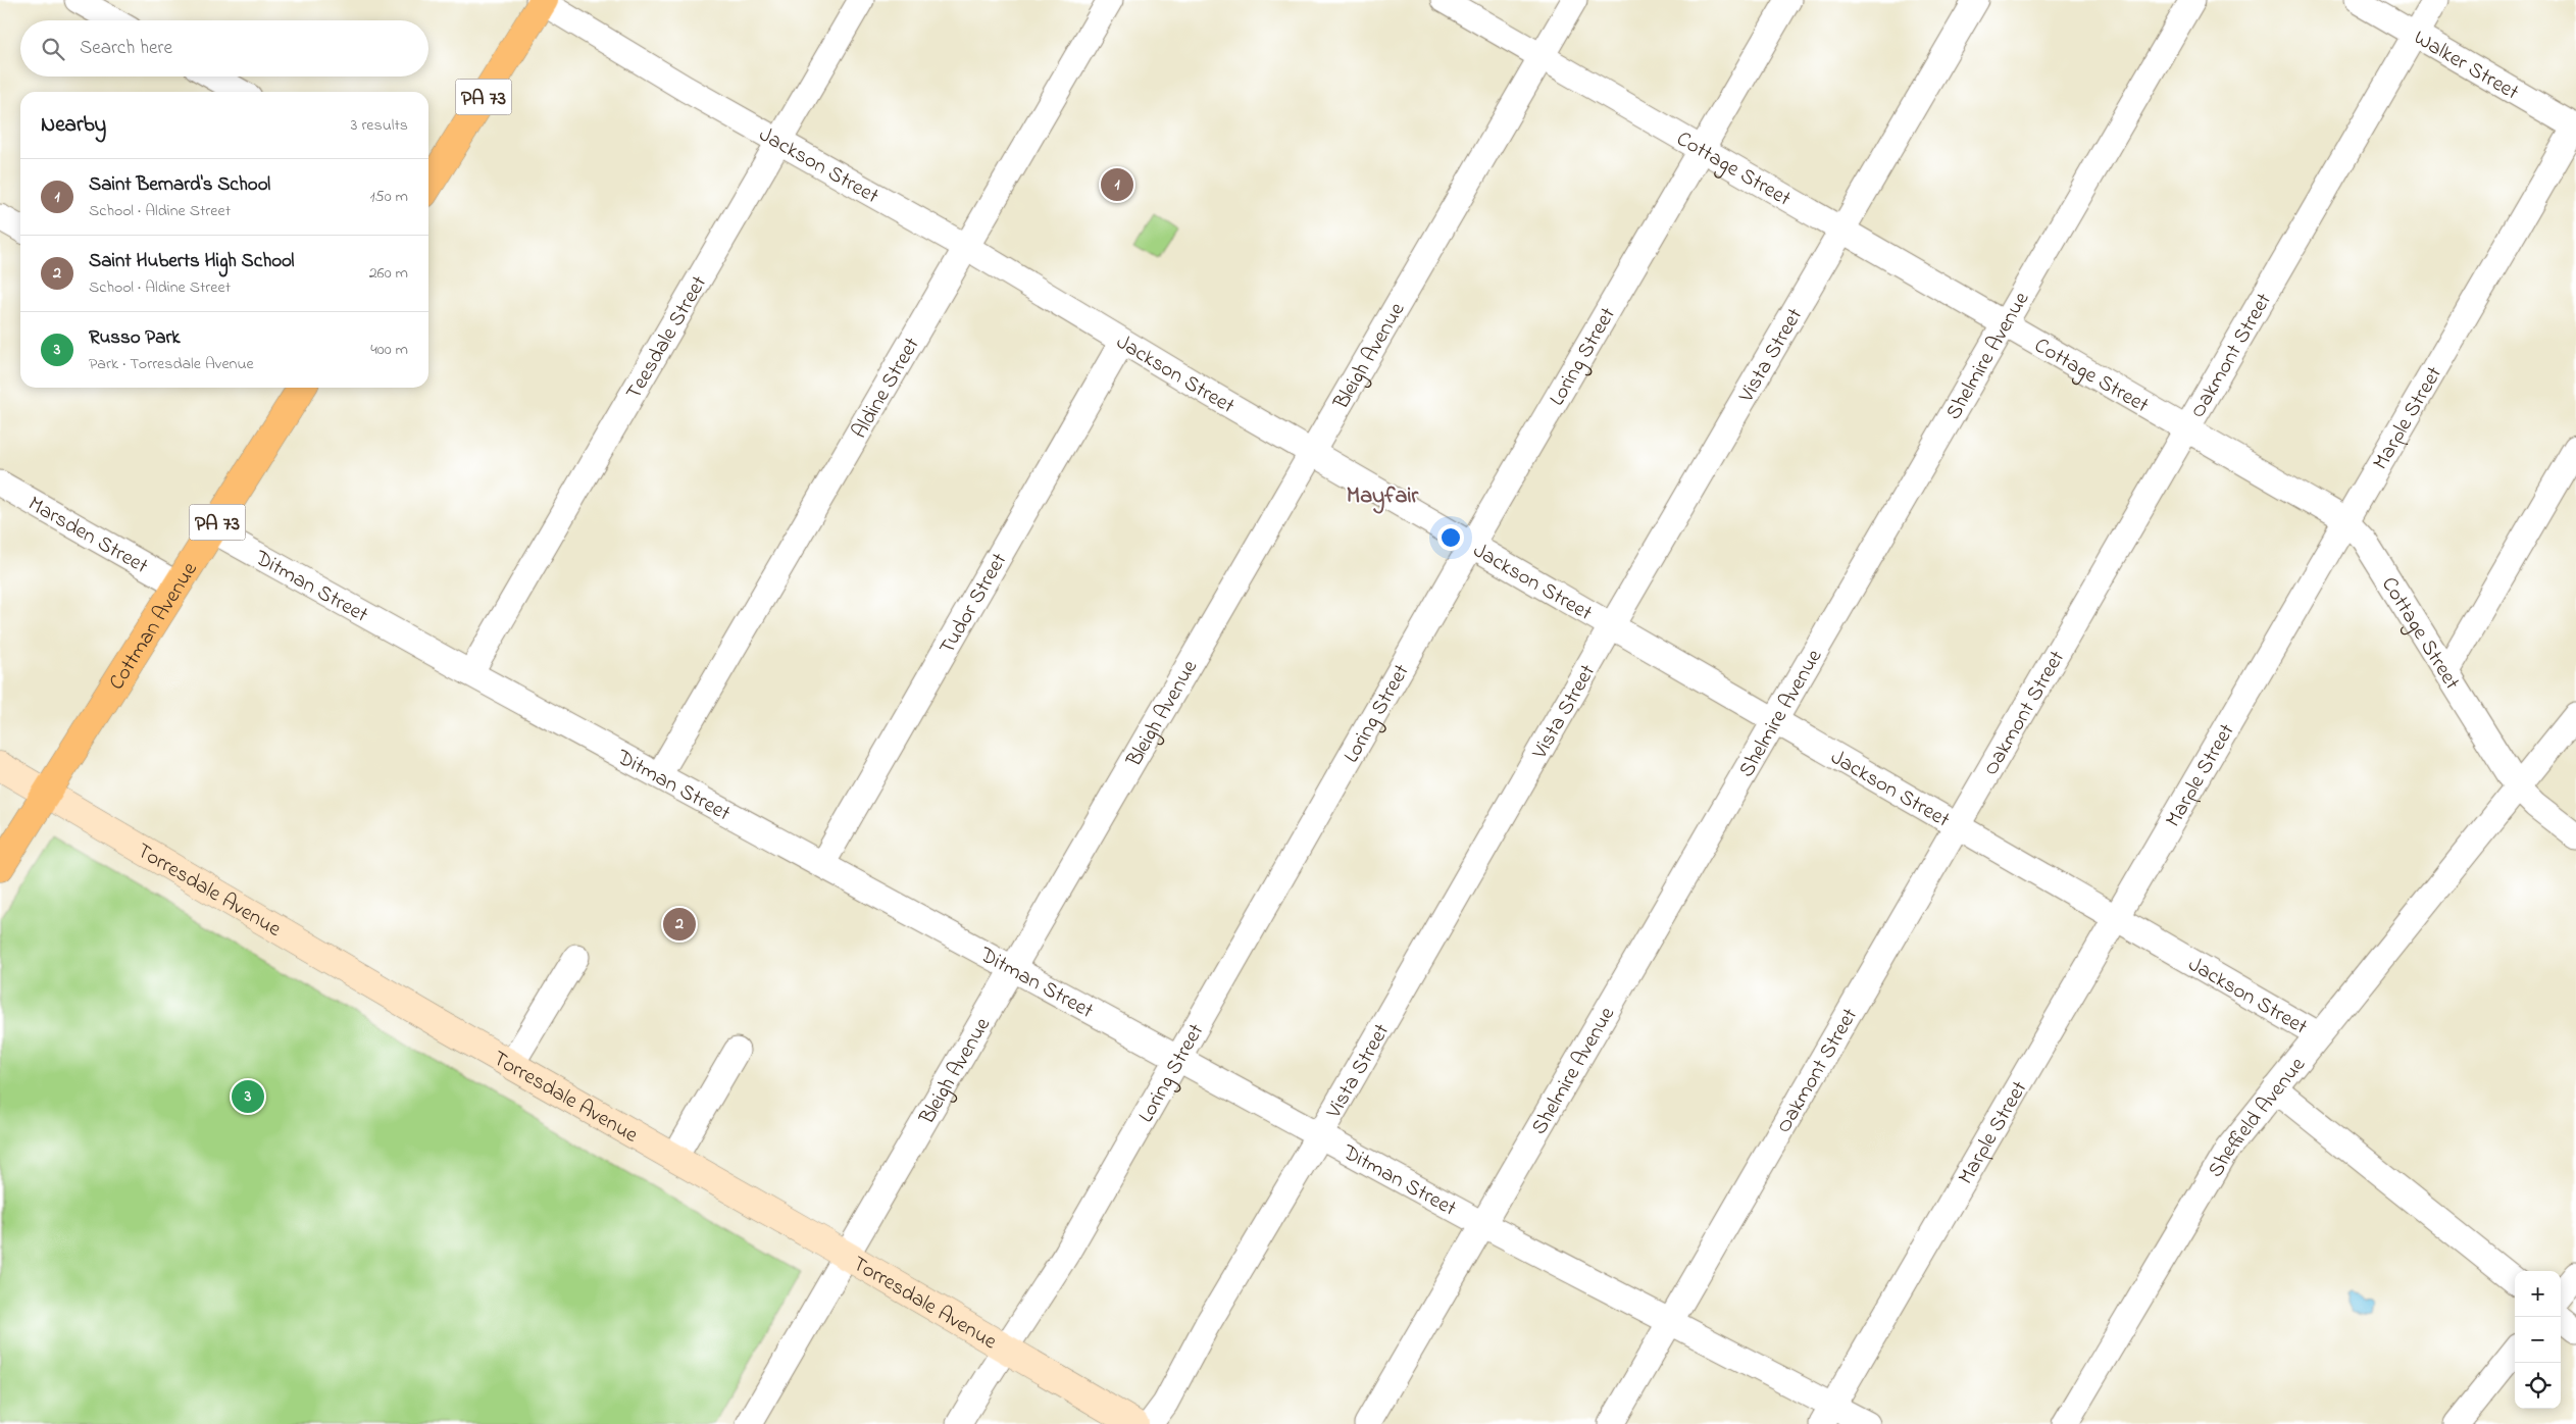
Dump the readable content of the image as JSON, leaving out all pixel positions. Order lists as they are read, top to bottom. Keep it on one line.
{"streets":{"main road":["PA 73","Cottman Avenue"],"street":["Walker Street","Jackson Street","Cottage Street","Teesdale Street","Vista Street","Shelmire Avenue","Oakmont Street","Bleigh Avenue","Loring Street","Aldine Street","Marple Street","Marsden Street","Ditman Street","Tudor Street","Torresdale Avenue","Sheffield Avenue"]},"crossings":[["Walker Street","Oakmont Street"],["Walker Street","Marple Street"],["PA 73","Jackson Street"],["Jackson Street","Teesdale Street"],["Jackson Street","Vista Street"],["Jackson Street","Shelmire Avenue"],["Jackson Street","Oakmont Street"],["Jackson Street","Bleigh Avenue"],["Jackson Street","Loring Street"],["Jackson Street","Aldine Street"],["Jackson Street","Marple Street"],["Jackson Street","Tudor Street"],["Jackson Street","Sheffield Avenue"],["Cottage Street","Vista Street"],["Cottage Street","Shelmire Avenue"],["Cottage Street","Oakmont Street"],["Cottage Street","Bleigh Avenue"],["Cottage Street","Loring Street"],["Cottage Street","Marple Street"],["Cottage Street","Sheffield Avenue"],["Teesdale Street","Ditman Street"],["Vista Street","Ditman Street"],["Shelmire Avenue","Ditman Street"],["Oakmont Street","Ditman Street"],["Bleigh Avenue","Ditman Street"],["Bleigh Avenue","Torresdale Avenue"],["Loring Street","Ditman Street"],["Loring Street","Torresdale Avenue"],["Aldine Street","Ditman Street"],["Marple Street","Ditman Street"],["Marsden Street","Cottman Avenue"],["Ditman Street","Tudor Street"],["Ditman Street","Cottman Avenue"],["Cottman Avenue","Torresdale Avenue"]],"districts":["Mayfair"],"page":{"search":"Search here","heading":["Nearby","3 results"],"list":[{"mark":"1","name":"Saint Bernard's School","note":"School · Aldine Street","value":"150 m"},{"mark":"2","name":"Saint Huberts High School","note":"School · Aldine Street","value":"260 m"},{"mark":"3","name":"Russo Park","note":"Park · Torresdale Avenue","value":"400 m"}],"pins":["1","2","3"],"map_buttons":["+","−"]}}
